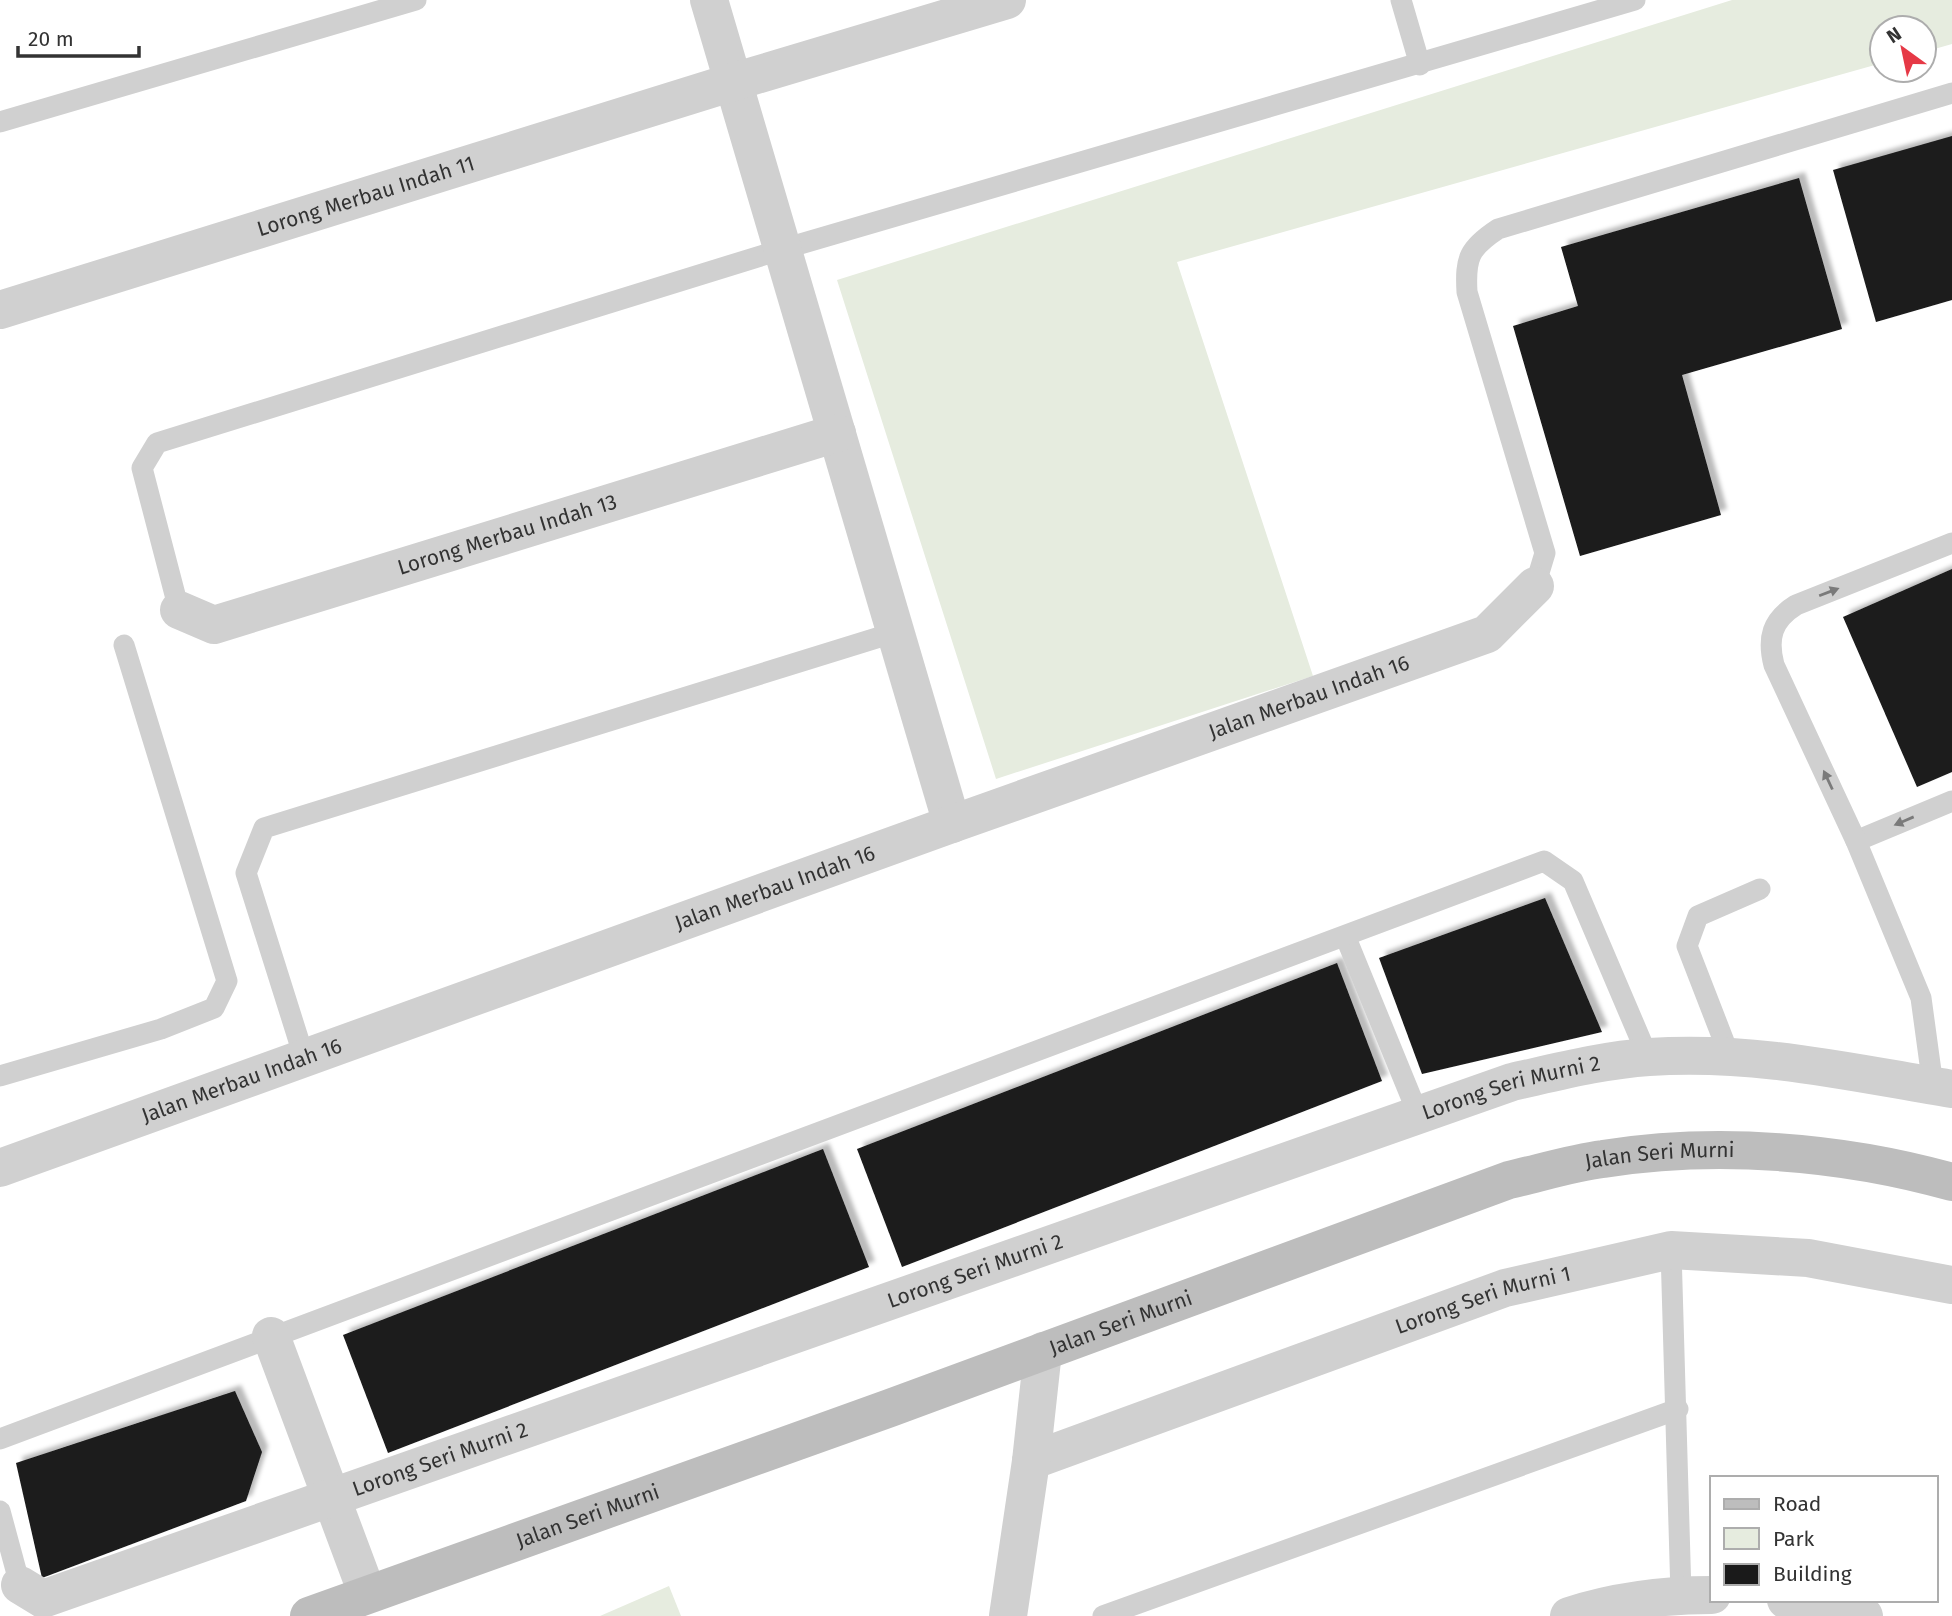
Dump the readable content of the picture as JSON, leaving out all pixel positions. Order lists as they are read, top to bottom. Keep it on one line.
{"streets":{"street":["Lorong Merbau Indah 11","Lorong Merbau Indah 13","Jalan Merbau Indah 16","Lorong Seri Murni 2","Jalan Seri Murni","Lorong Seri Murni 1"]},"legend":["Road","Park","Building"],"scale_bar":"20 m","north":"top left"}
